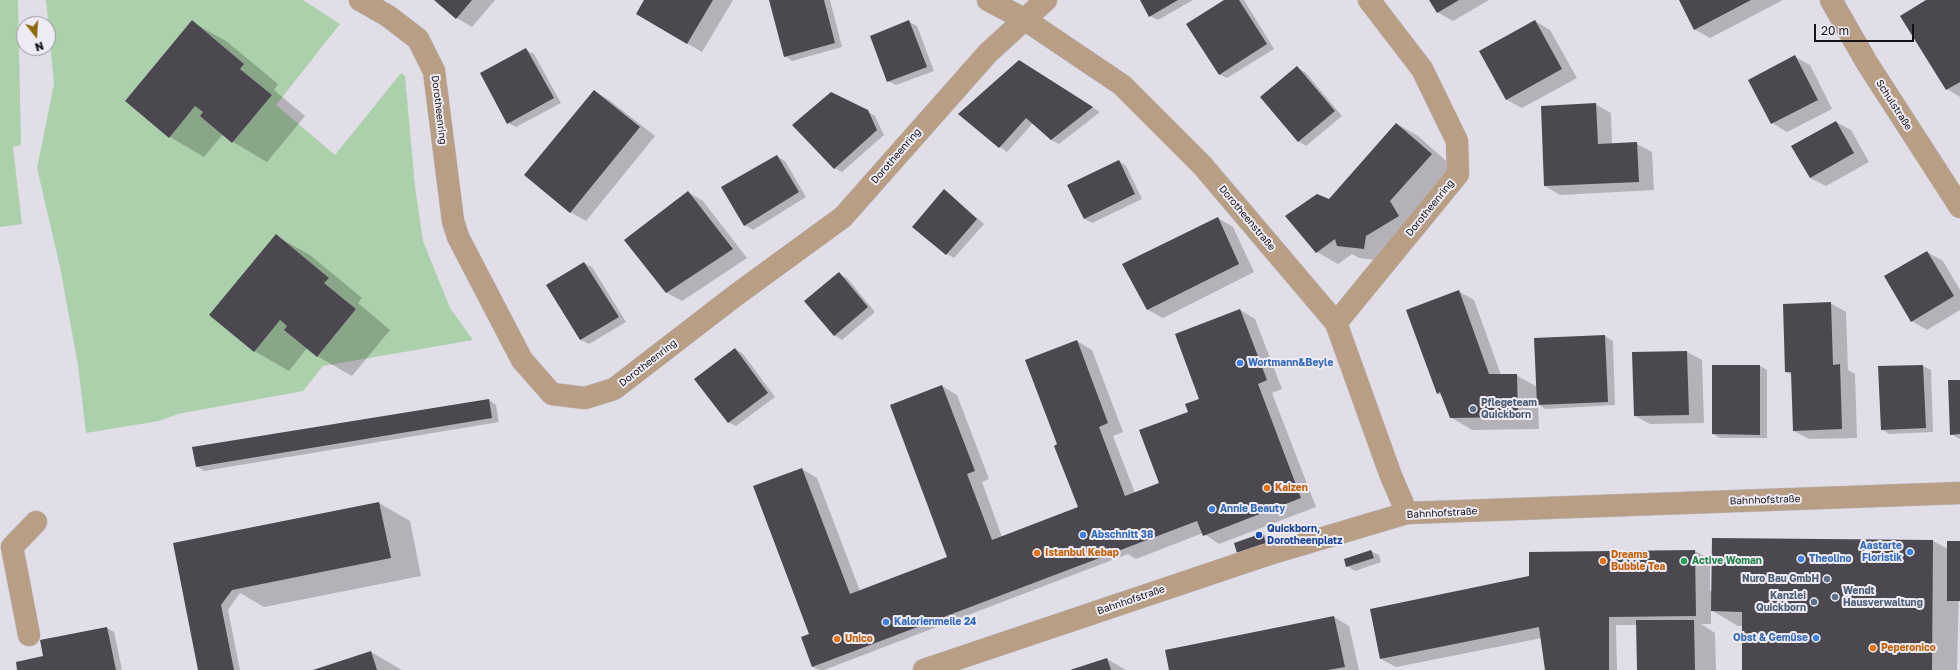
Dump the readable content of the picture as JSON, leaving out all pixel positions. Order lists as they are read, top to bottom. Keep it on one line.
{"streets":{"street":["Schulstraße","Dorotheenring","Dorotheenstraße","Bahnhofstraße"]},"crossings":[["Dorotheenring","Dorotheenstraße"],["Dorotheenstraße","Bahnhofstraße"]],"places":["Wortmann&Beyle","Pflegeteam Quickborn","Kaizen","Annie Beauty","Abschnitt 38","Quickborn, Dorotheenplatz","Aastarte Floristik","Istanbul Kebap","Theolino","Dreams Bubble Tea","Active Woman","Nuro Bau GmbH","Wendt Hausverwaltung","Kanzlei Quickborn","Kalorienmeile 24","Obst & Gemüse","Unico","Peperonico"],"scale_bar":"20 m","north":"bottom"}
